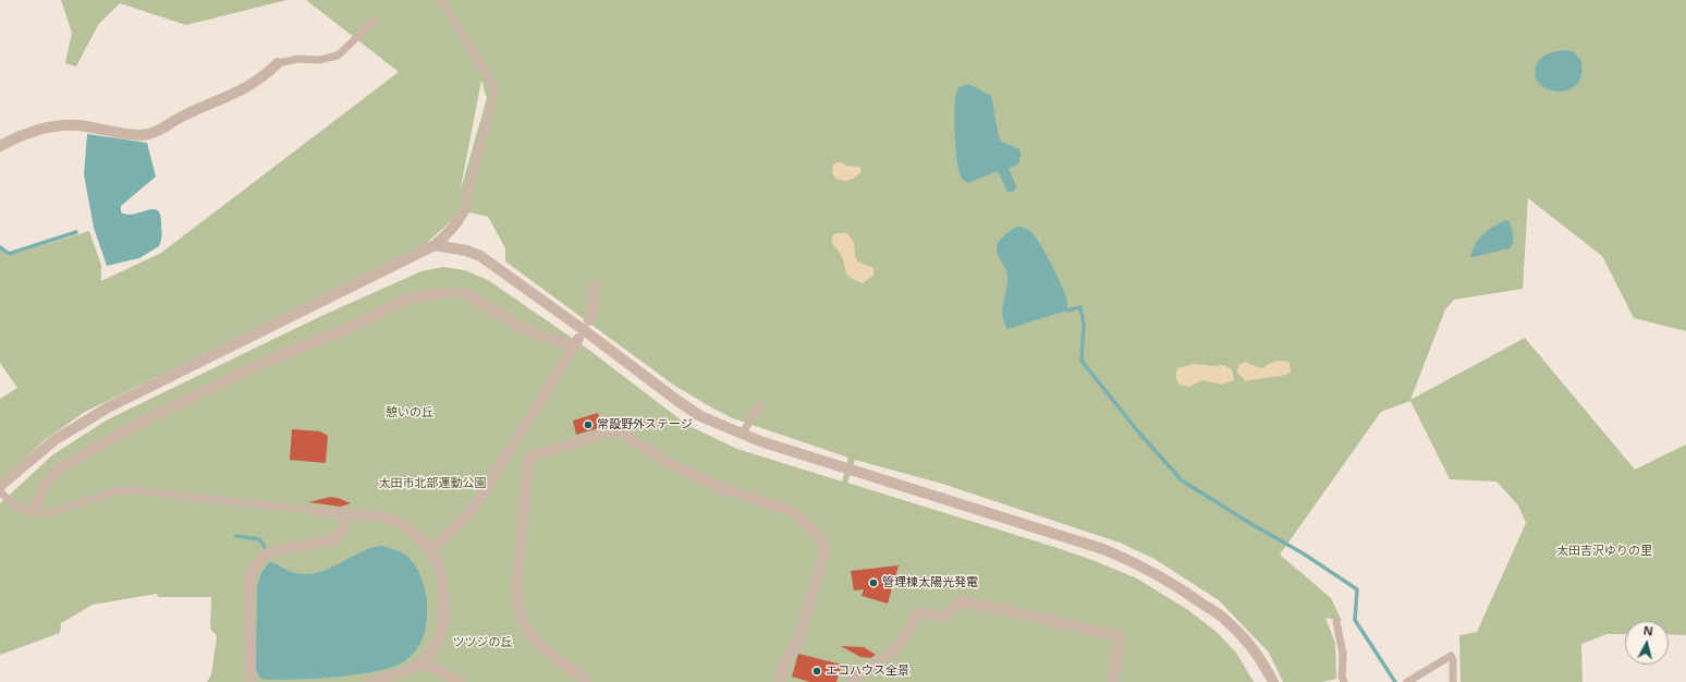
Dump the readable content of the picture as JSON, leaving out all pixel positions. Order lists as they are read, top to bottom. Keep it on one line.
{"parks":["憩いの丘","太田市北部運動公園","太田吉沢ゆりの里","ツツジの丘"],"places":["常設野外ステージ","管理棟太陽光発電","エコハウス全景"],"north":"top"}
